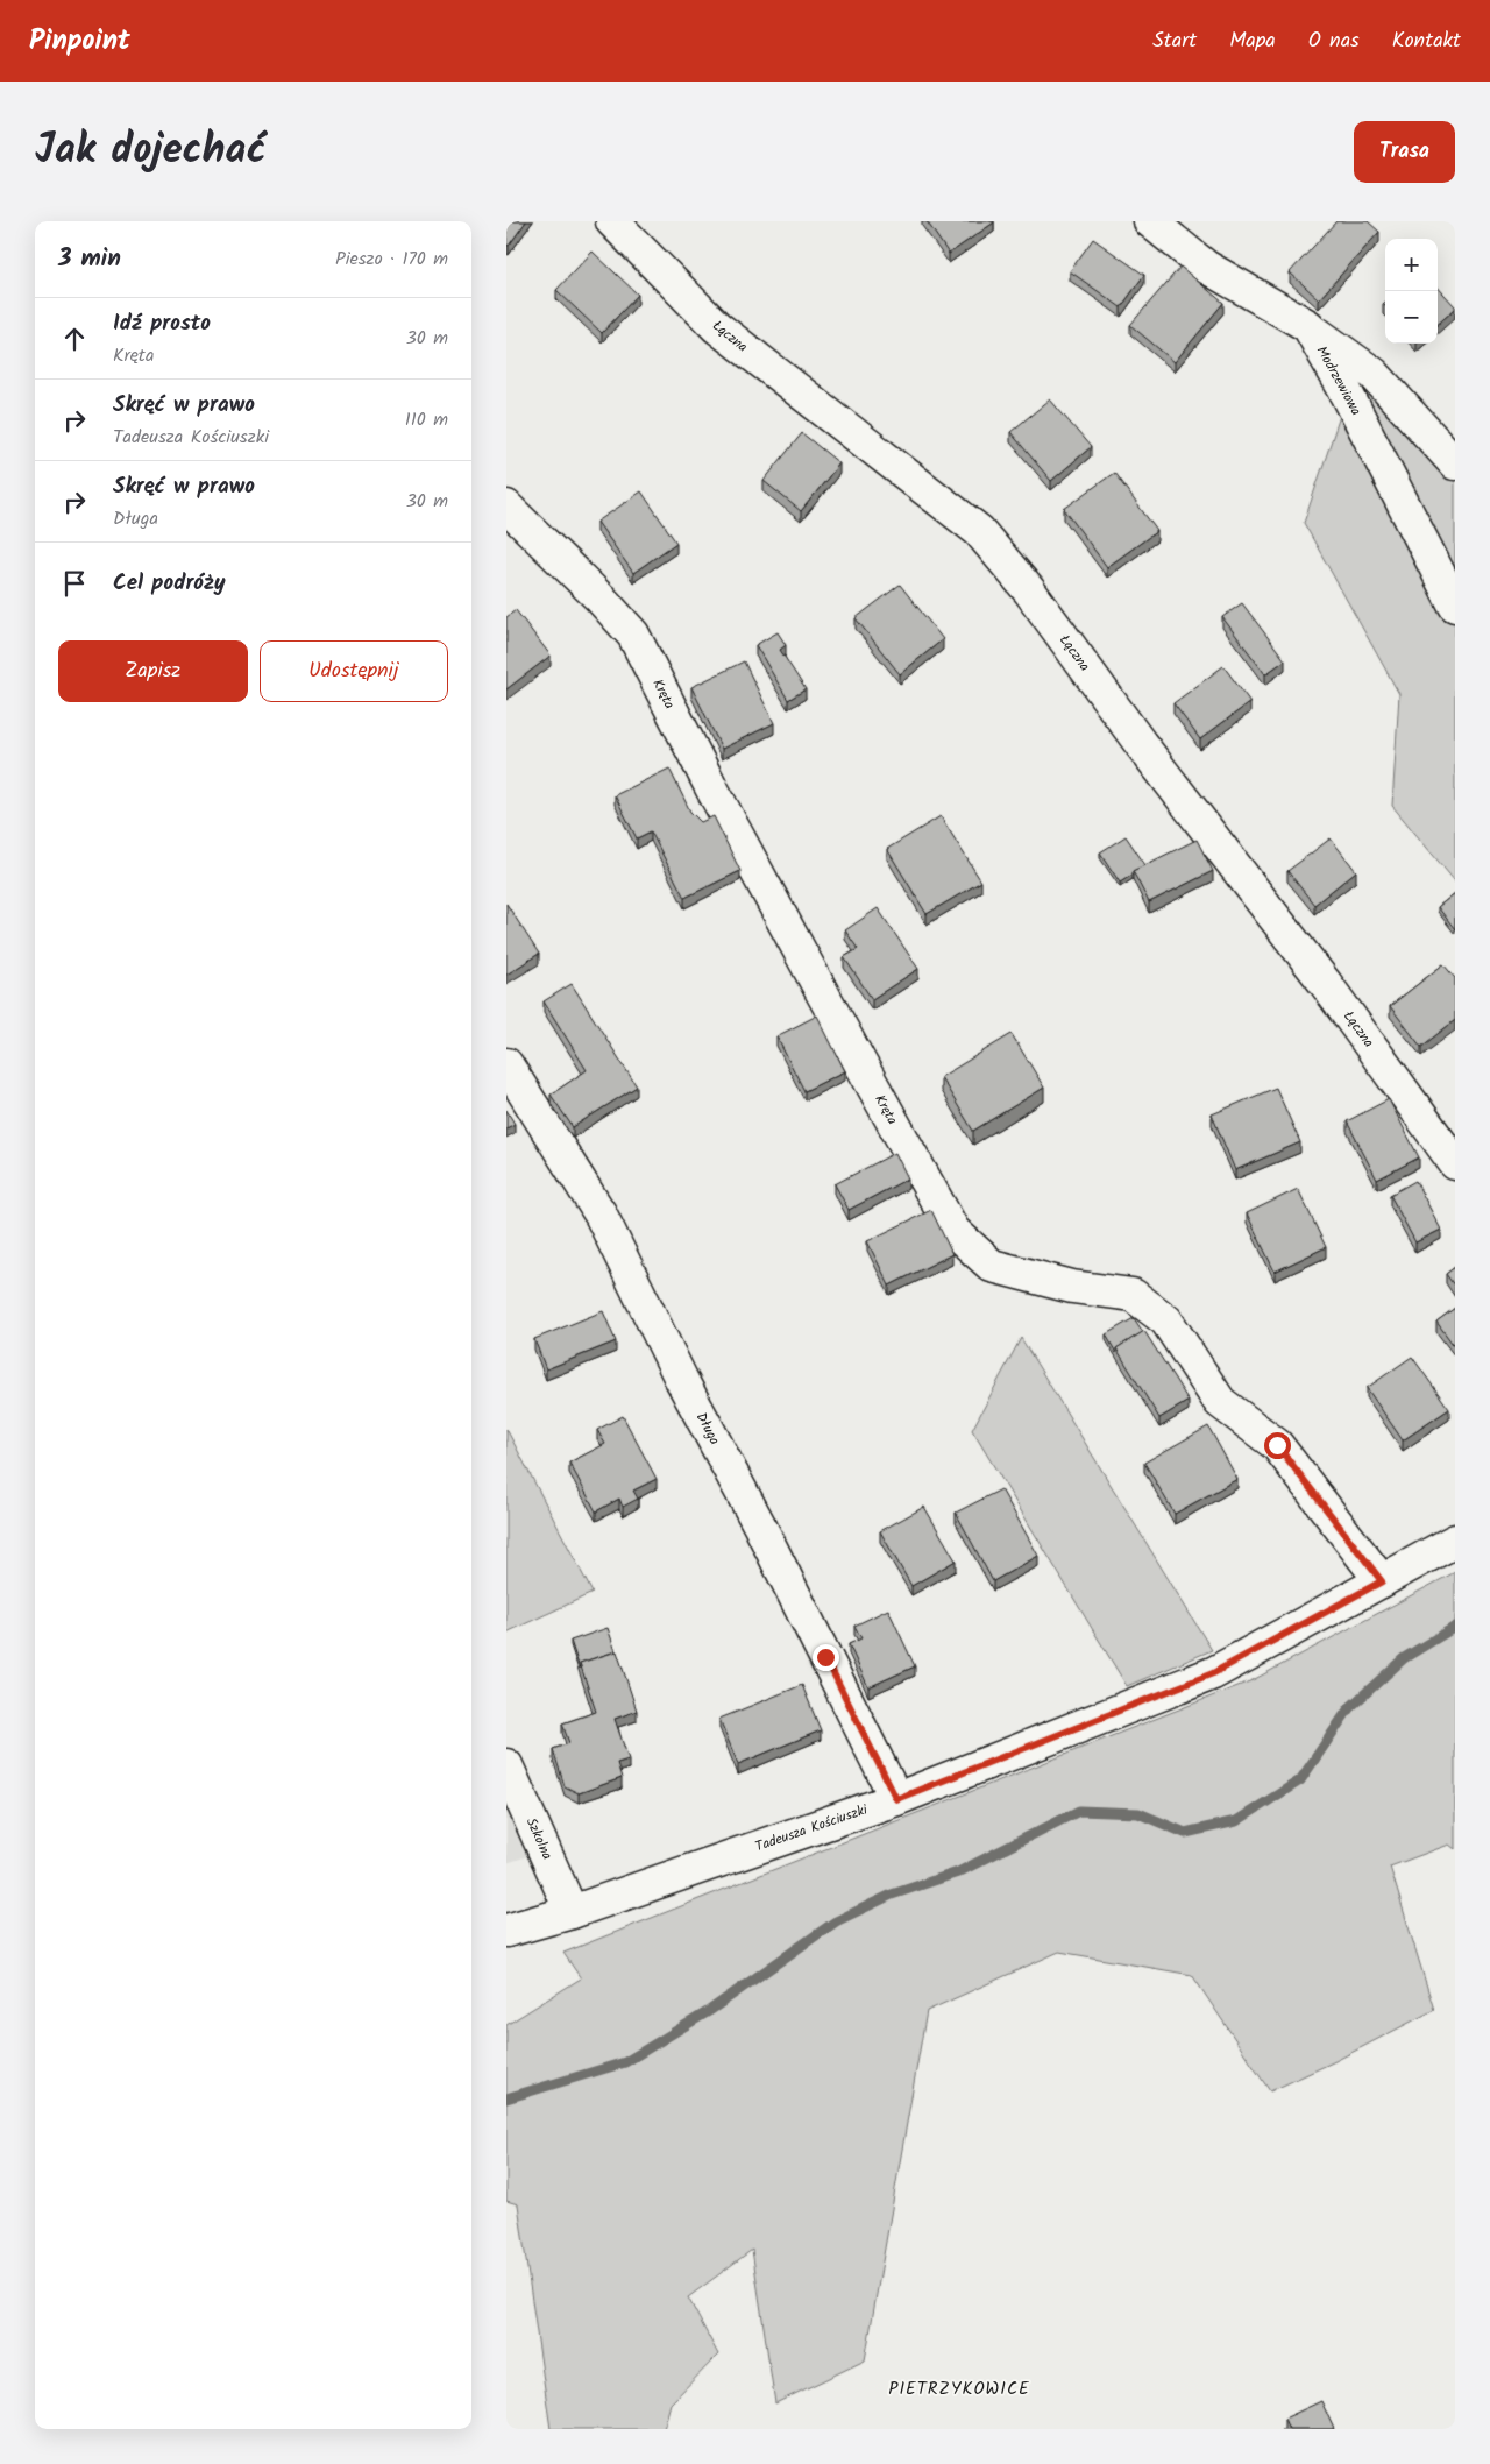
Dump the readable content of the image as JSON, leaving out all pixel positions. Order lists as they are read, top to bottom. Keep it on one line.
{"streets":{"street":["Łączna","Modrzewiowa","Kręta","Długa","Tadeusza Kościuszki","Szkolna"]},"crossings":[["Kręta","Tadeusza Kościuszki"],["Długa","Tadeusza Kościuszki"],["Tadeusza Kościuszki","Szkolna"]],"districts":["PIETRZYKOWICE"],"page":{"header":"Pinpoint","nav":["Start","Mapa","O nas","Kontakt"],"title":"Jak dojechać","buttons":["Trasa",["Zapisz","Udostępnij"]],"heading":["3 min","Pieszo · 170 m"],"map_buttons":["+","−"],"list":[["Idź prosto","Kręta","30 m"],["Skręć w prawo","Tadeusza Kościuszki","110 m"],["Skręć w prawo","Długa","30 m"],"Cel podróży"]}}
